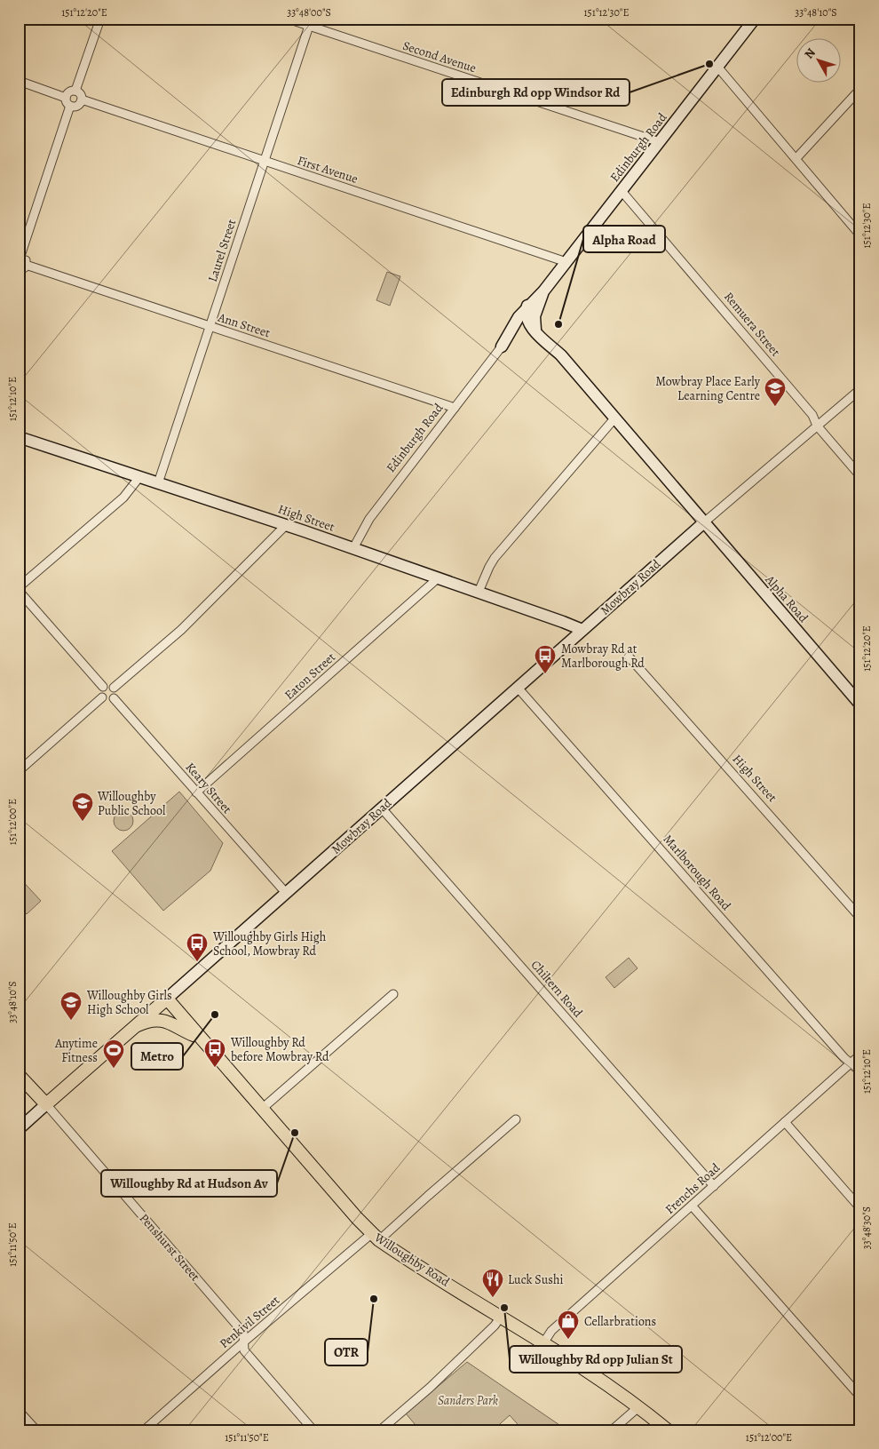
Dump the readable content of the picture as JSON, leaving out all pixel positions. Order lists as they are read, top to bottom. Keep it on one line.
{"streets":{"main road":["Edinburgh Road","High Street","Mowbray Road","Alpha Road","Penshurst Street","Willoughby Road"],"street":["Second Avenue","First Avenue","Laurel Street","Remuera Street","Ann Street","Eaton Street","Keary Street","Marlborough Road","Chiltern Road","Frenchs Road","Penkivil Street"]},"crossings":[["Second Avenue","Edinburgh Road"],["Second Avenue","Laurel Street"],["Edinburgh Road","First Avenue"],["Edinburgh Road","Remuera Street"],["Edinburgh Road","Ann Street"],["Edinburgh Road","High Street"],["Edinburgh Road","Alpha Road"],["First Avenue","Laurel Street"],["Laurel Street","Ann Street"],["Laurel Street","High Street"],["High Street","Mowbray Road"],["High Street","Eaton Street"],["Mowbray Road","Alpha Road"],["Mowbray Road","Keary Street"],["Mowbray Road","Marlborough Road"],["Mowbray Road","Chiltern Road"],["Mowbray Road","Penshurst Street"],["Mowbray Road","Willoughby Road"],["Eaton Street","Keary Street"],["Marlborough Road","Frenchs Road"],["Chiltern Road","Frenchs Road"],["Frenchs Road","Willoughby Road"],["Penshurst Street","Penkivil Street"],["Willoughby Road","Penkivil Street"]],"parks":["Sanders Park"],"places":{"other":["Edinburgh Rd opp Windsor Rd","Alpha Road","Metro","Willoughby Rd at Hudson Av","OTR","Willoughby Rd opp Julian St"],"school or university":["Mowbray Place Early Learning Centre","Willoughby Public School","Willoughby Girls High School"],"bus stop":["Mowbray Rd at Marlborough Rd","Willoughby Girls High School, Mowbray Rd","Willoughby Rd before Mowbray Rd"],"sports":["Anytime Fitness"],"restaurant":["Luck Sushi"],"shop":["Cellarbrations"]},"north":"top left","coordinates":["151°12'20\"E","33°48'00\"S","151°12'30\"E","33°48'10\"S","151°12'10\"E","151°12'00\"E","33°48'30\"S","151°11'50\"E"]}
